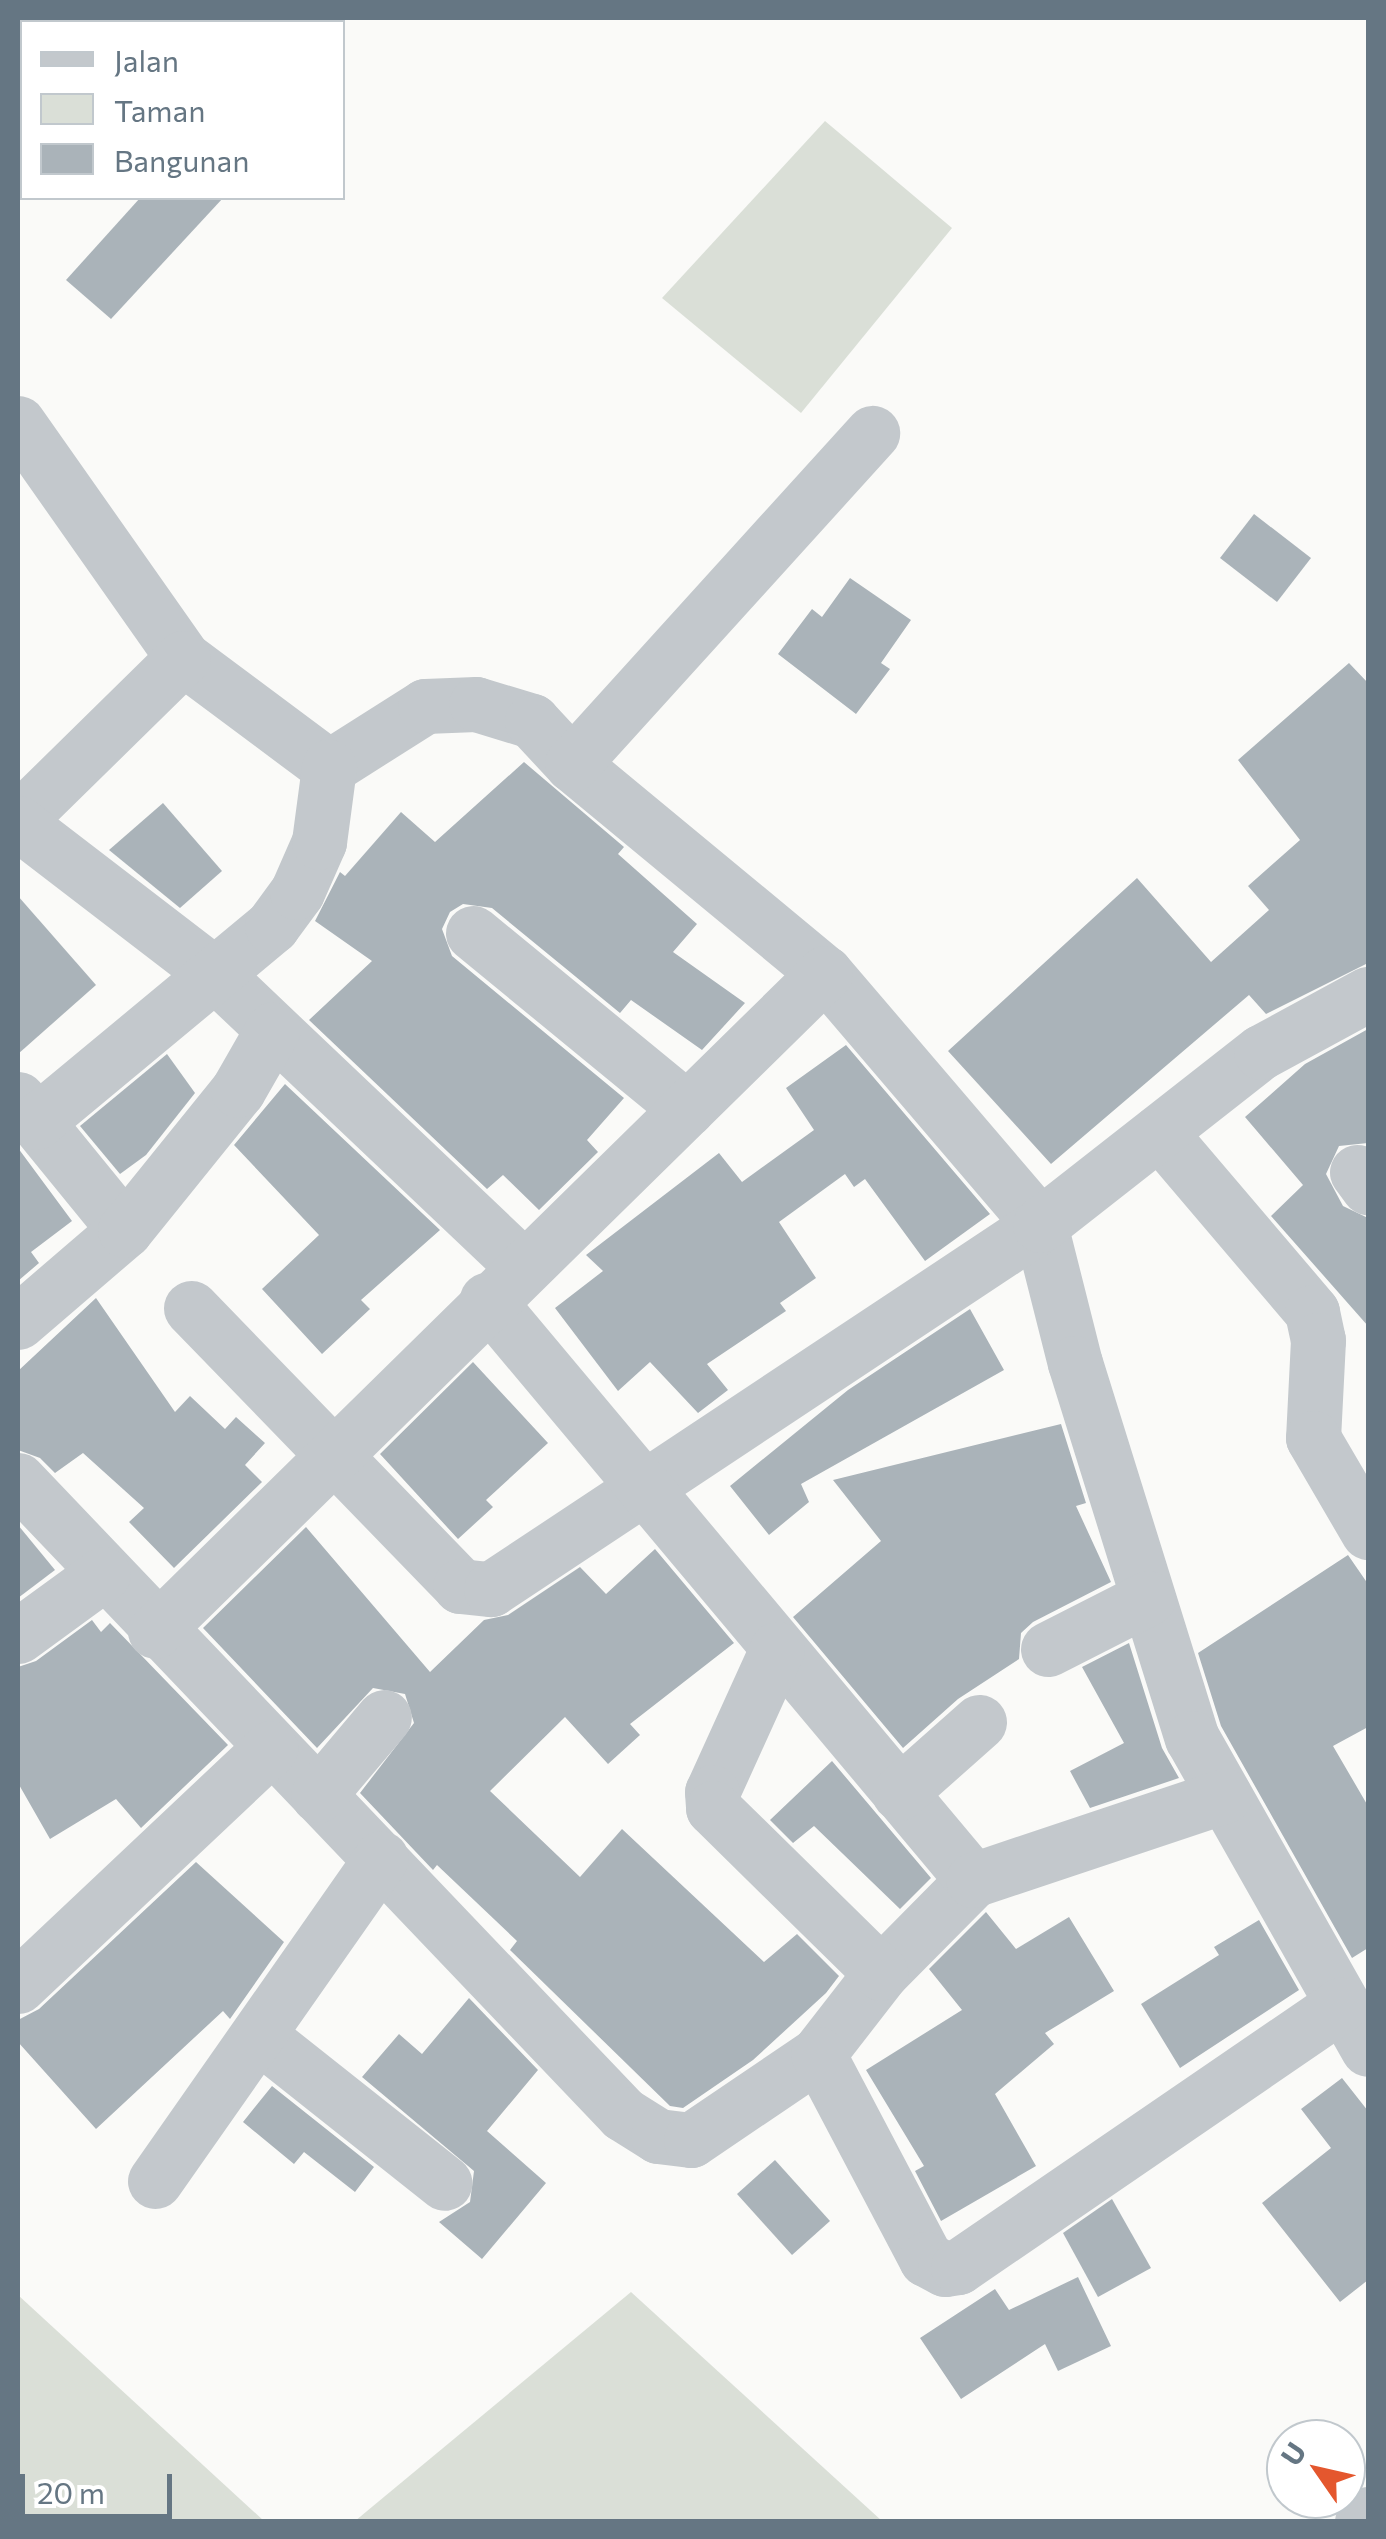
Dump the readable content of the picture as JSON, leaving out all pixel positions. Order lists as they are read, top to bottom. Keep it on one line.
{"legend":["Jalan","Taman","Bangunan"],"scale_bar":"20 m","north":"top left"}
